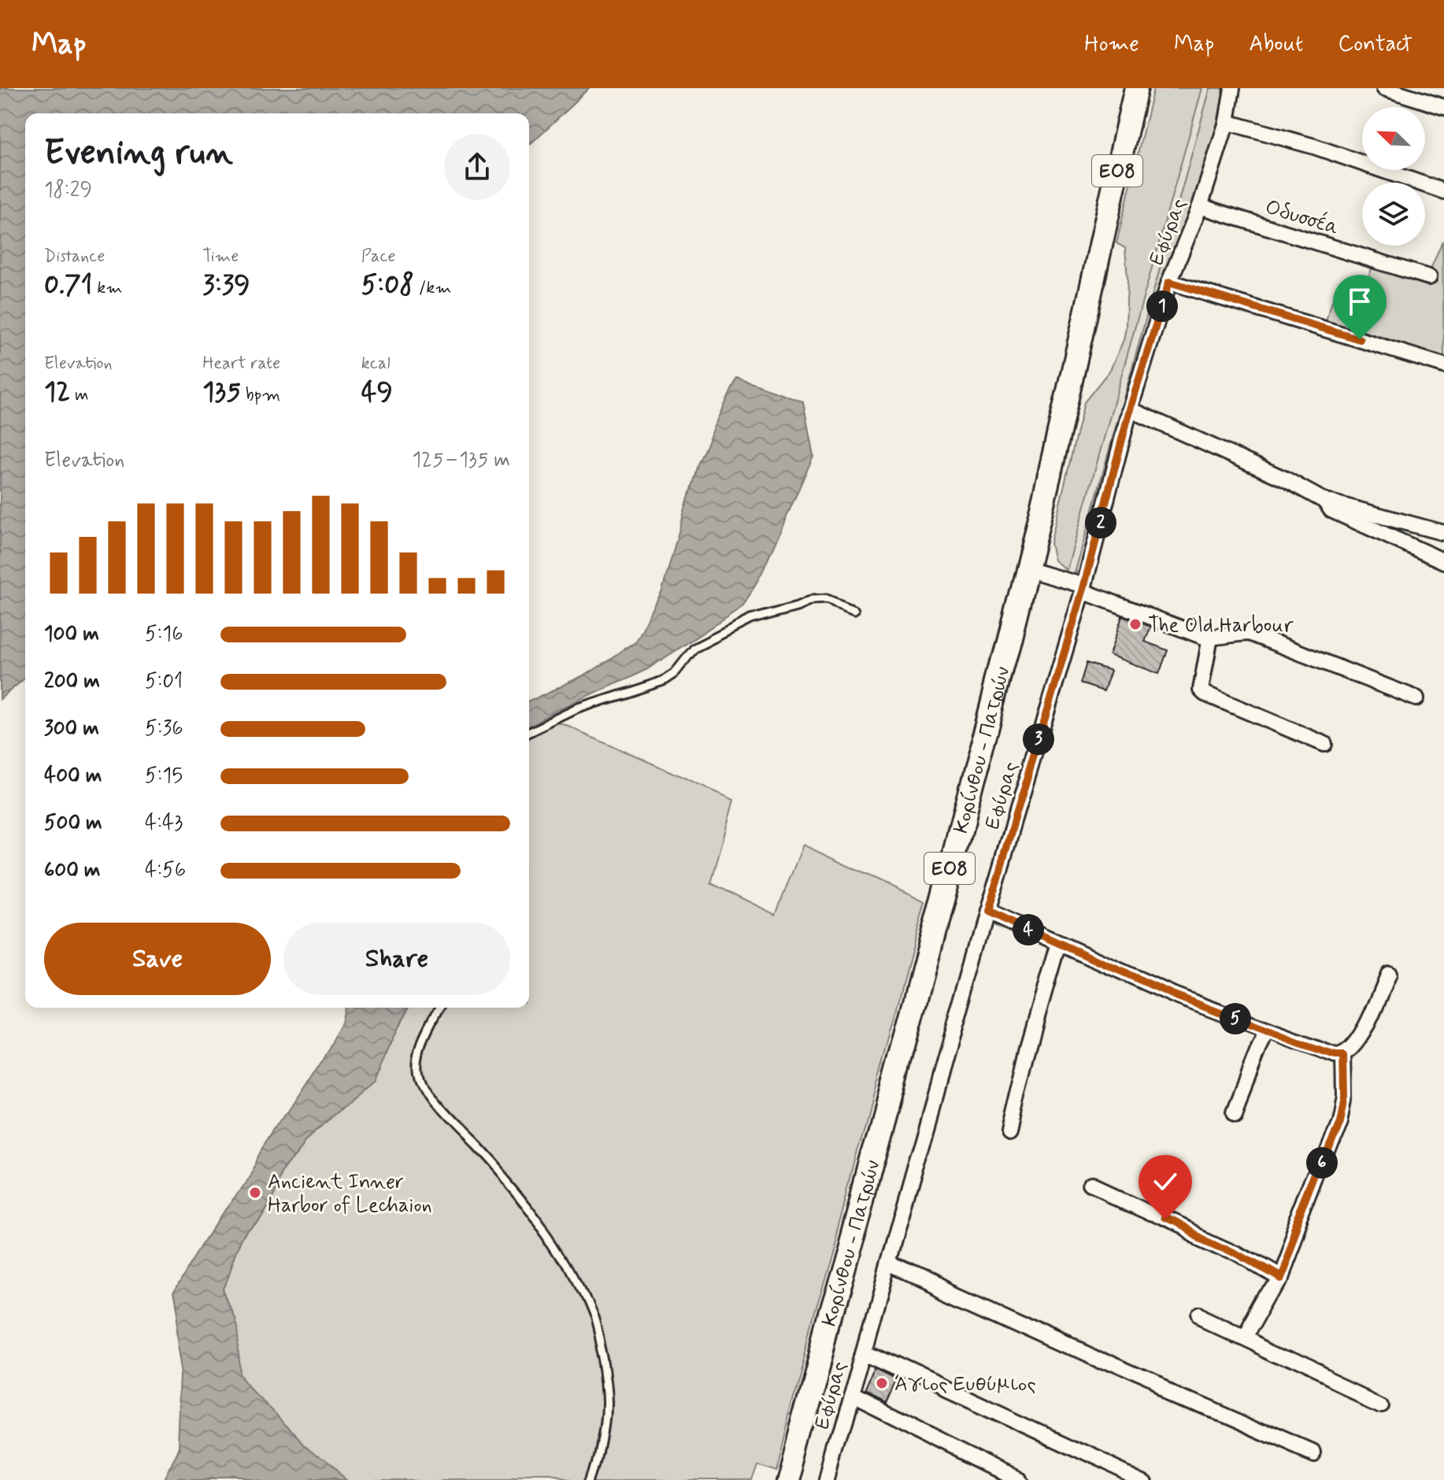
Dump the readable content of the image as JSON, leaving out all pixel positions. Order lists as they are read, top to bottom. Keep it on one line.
{"streets":{"main road":["ΕΟ8","Κορίνθου - Πατρών"],"street":["Οδυσσέα","Εφύρας"]},"crossings":[["Οδυσσέα","Εφύρας"]],"places":["The Old Harbour","Ancient Inner Harbor of Lechaion","Άγιος Ευθύμιος"],"north":"top left","page":{"header":"Map","nav":["Home","Map","About","Contact"],"heading":["Evening run","18:29"],"stats":[["Distance","0.71 km"],["Time","3:39"],["Pace","5:08 /km"],["Elevation","12 m"],["Heart rate","135 bpm"],["kcal","49"]],"pins":["1","2","3","4","5","6"],"chart":["Elevation","125–135 m"],"list":[{"name":"100 m","note":"5:16"},{"name":"200 m","note":"5:01"},{"name":"300 m","note":"5:36"},{"name":"400 m","note":"5:15"},{"name":"500 m","note":"4:43"},{"name":"600 m","note":"4:56"}],"buttons":["Save","Share"]}}
